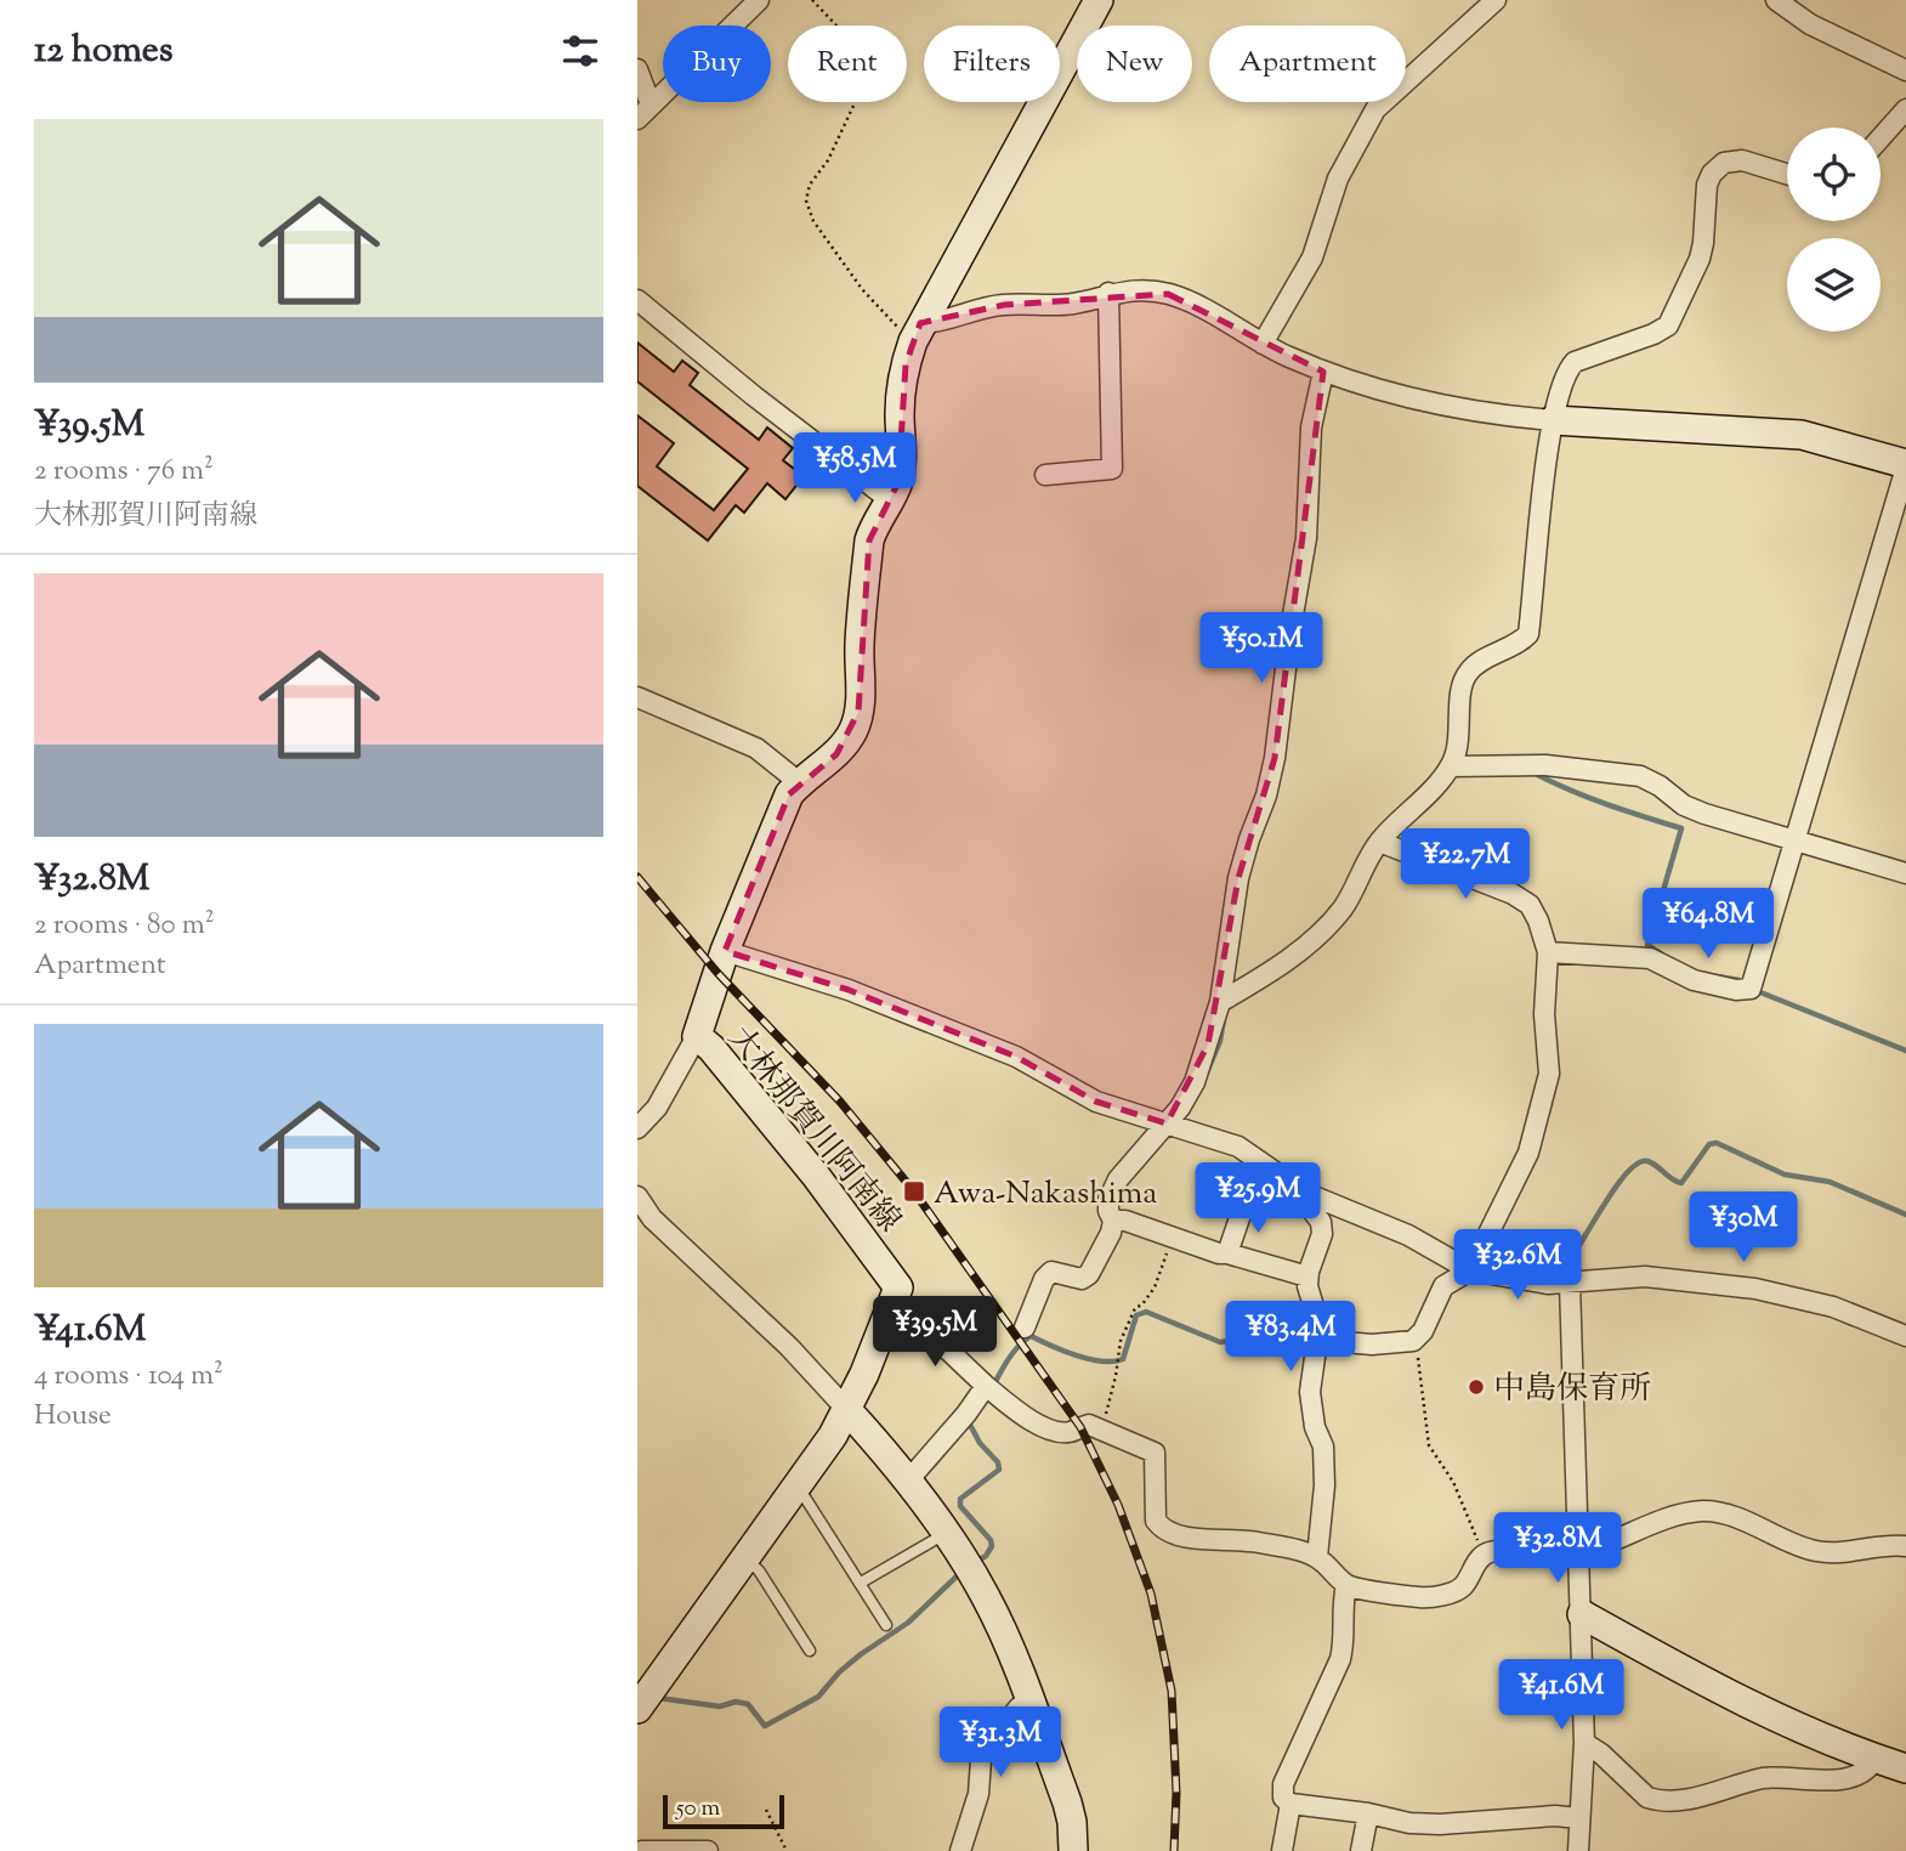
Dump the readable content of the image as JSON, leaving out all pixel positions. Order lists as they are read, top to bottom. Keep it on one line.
{"streets":{"main road":["大林那賀川阿南線"]},"places":{"transit":["Awa-Nakashima"],"other":["中島保育所"]},"scale_bar":"50 m","page":{"heading":"12 homes","chip":["Buy","Rent","Filters","New","Apartment"],"list":[{"name":"¥39.5M","note":"2 rooms · 76 m² · 大林那賀川阿南線"},{"name":"¥32.8M","note":"2 rooms · 80 m² · Apartment"},{"name":"¥41.6M","note":"4 rooms · 104 m² · House"}],"price":["¥58.5M","¥50.1M","¥22.7M","¥64.8M","¥25.9M","¥30M","¥32.6M","¥39.5M","¥83.4M","¥32.8M","¥41.6M","¥31.3M"],"scale":"50 m"}}
